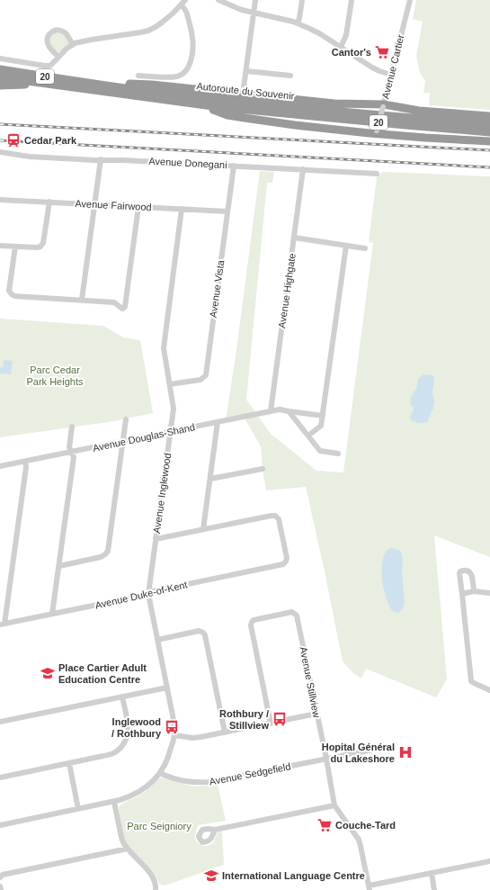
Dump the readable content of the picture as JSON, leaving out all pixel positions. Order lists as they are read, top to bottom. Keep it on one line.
{"streets":{"highway":["20","Autoroute du Souvenir"],"street":["Avenue Cartier","Avenue Donegani","Avenue Fairwood","Avenue Vista","Avenue Highgate","Avenue Douglas-Shand","Avenue Inglewood","Avenue Duke-of-Kent","Avenue Stillview","Avenue Sedgefield"]},"crossings":[["Avenue Donegani","Avenue Vista"],["Avenue Donegani","Avenue Highgate"],["Avenue Fairwood","Avenue Vista"],["Avenue Fairwood","Avenue Inglewood"],["Avenue Vista","Avenue Inglewood"],["Avenue Highgate","Avenue Douglas-Shand"],["Avenue Douglas-Shand","Avenue Inglewood"],["Avenue Inglewood","Avenue Duke-of-Kent"],["Avenue Inglewood","Avenue Sedgefield"],["Avenue Stillview","Avenue Sedgefield"]],"parks":["Parc Cedar Park Heights","Parc Seigniory"],"places":{"supermarket":["Cantor's","Couche-Tard"],"station":["Cedar Park"],"school or university":["Place Cartier Adult Education Centre","International Language Centre"],"bus stop":["Rothbury / Stillview","Inglewood / Rothbury"],"hospital":["Hopital Général du Lakeshore"]}}
